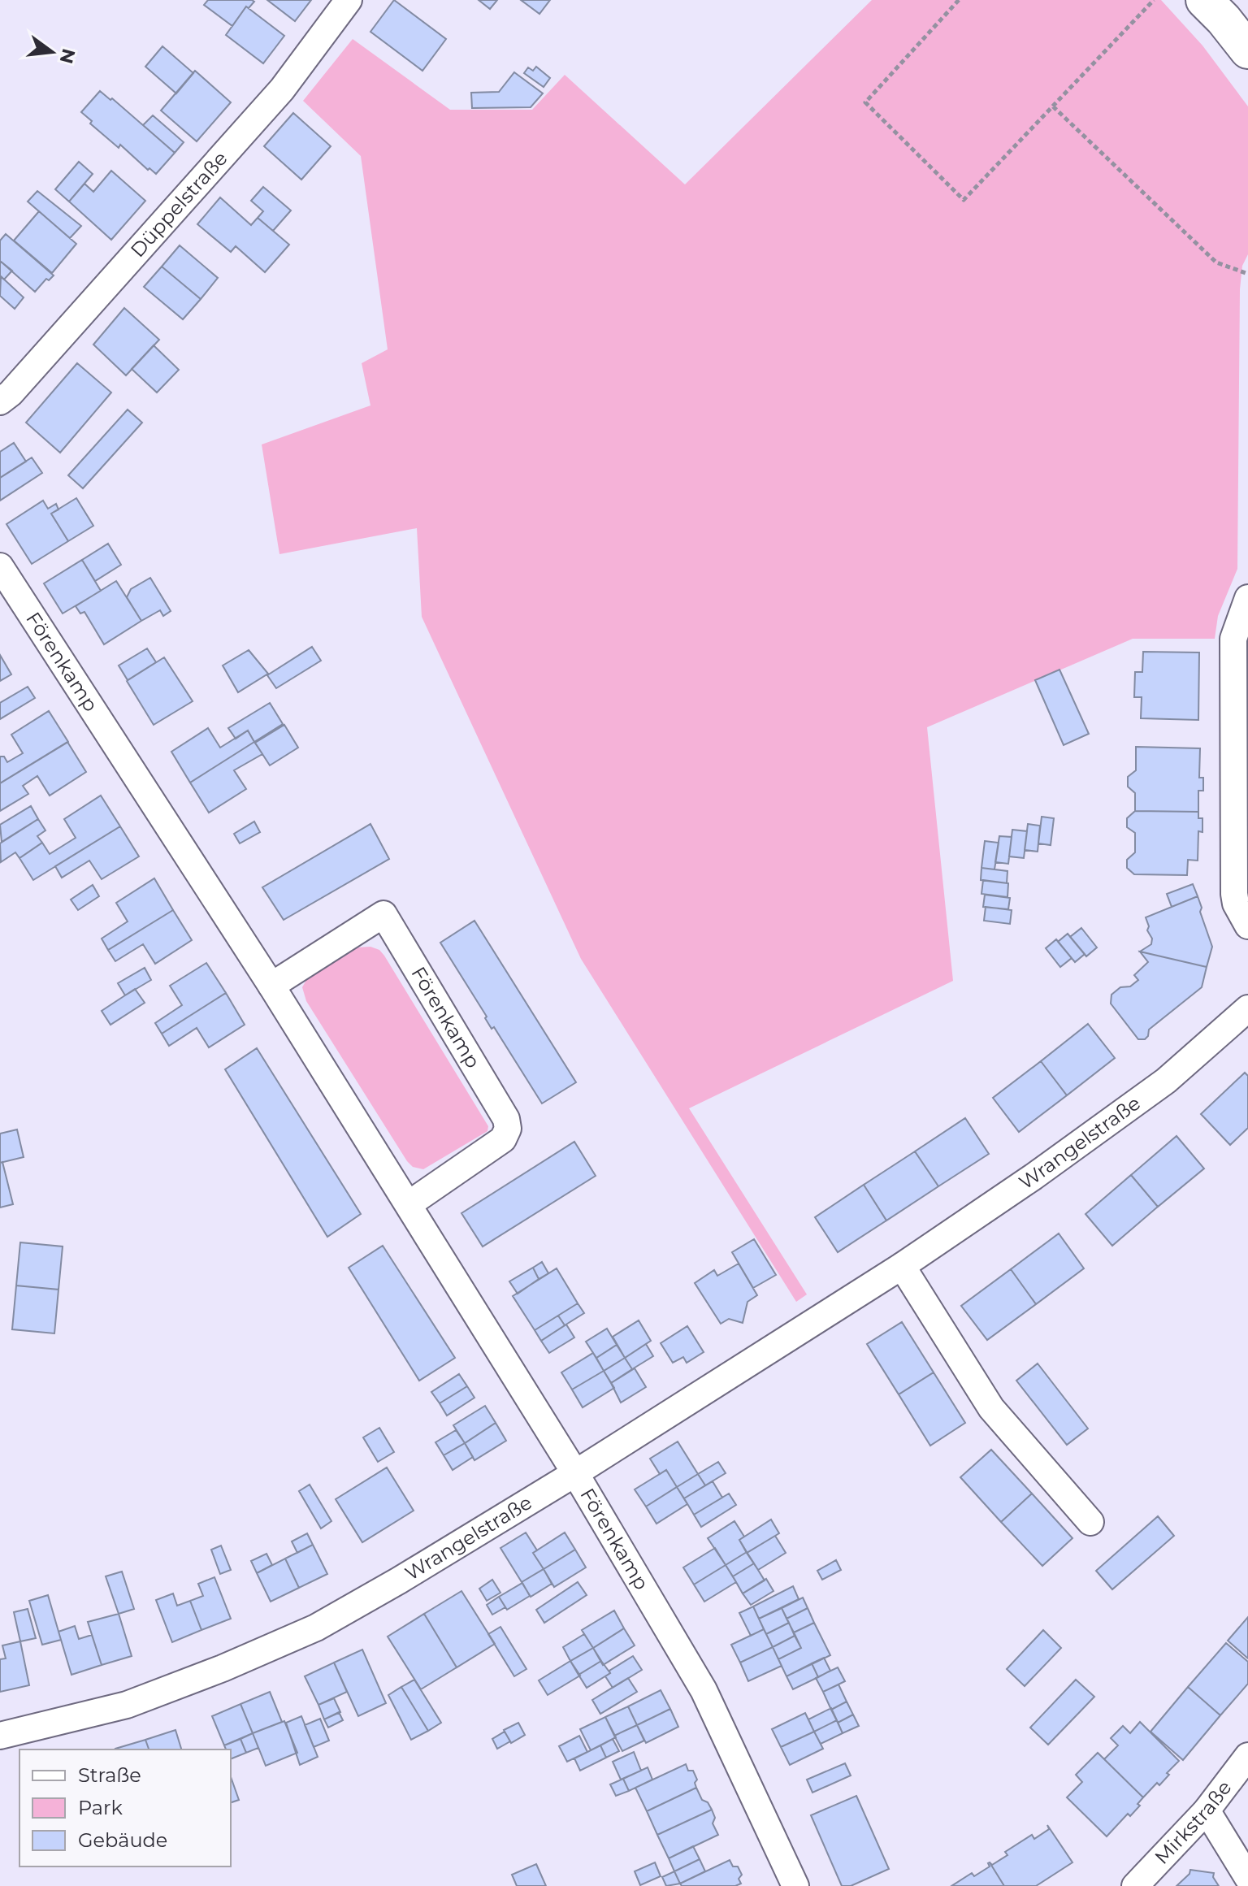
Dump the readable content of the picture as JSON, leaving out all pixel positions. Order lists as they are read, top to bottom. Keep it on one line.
{"streets":{"street":["Düppelstraße","Förenkamp","Wrangelstraße","Mirkstraße"]},"crossings":[["Förenkamp","Wrangelstraße"]],"legend":["Straße","Park","Gebäude"],"north":"right"}
